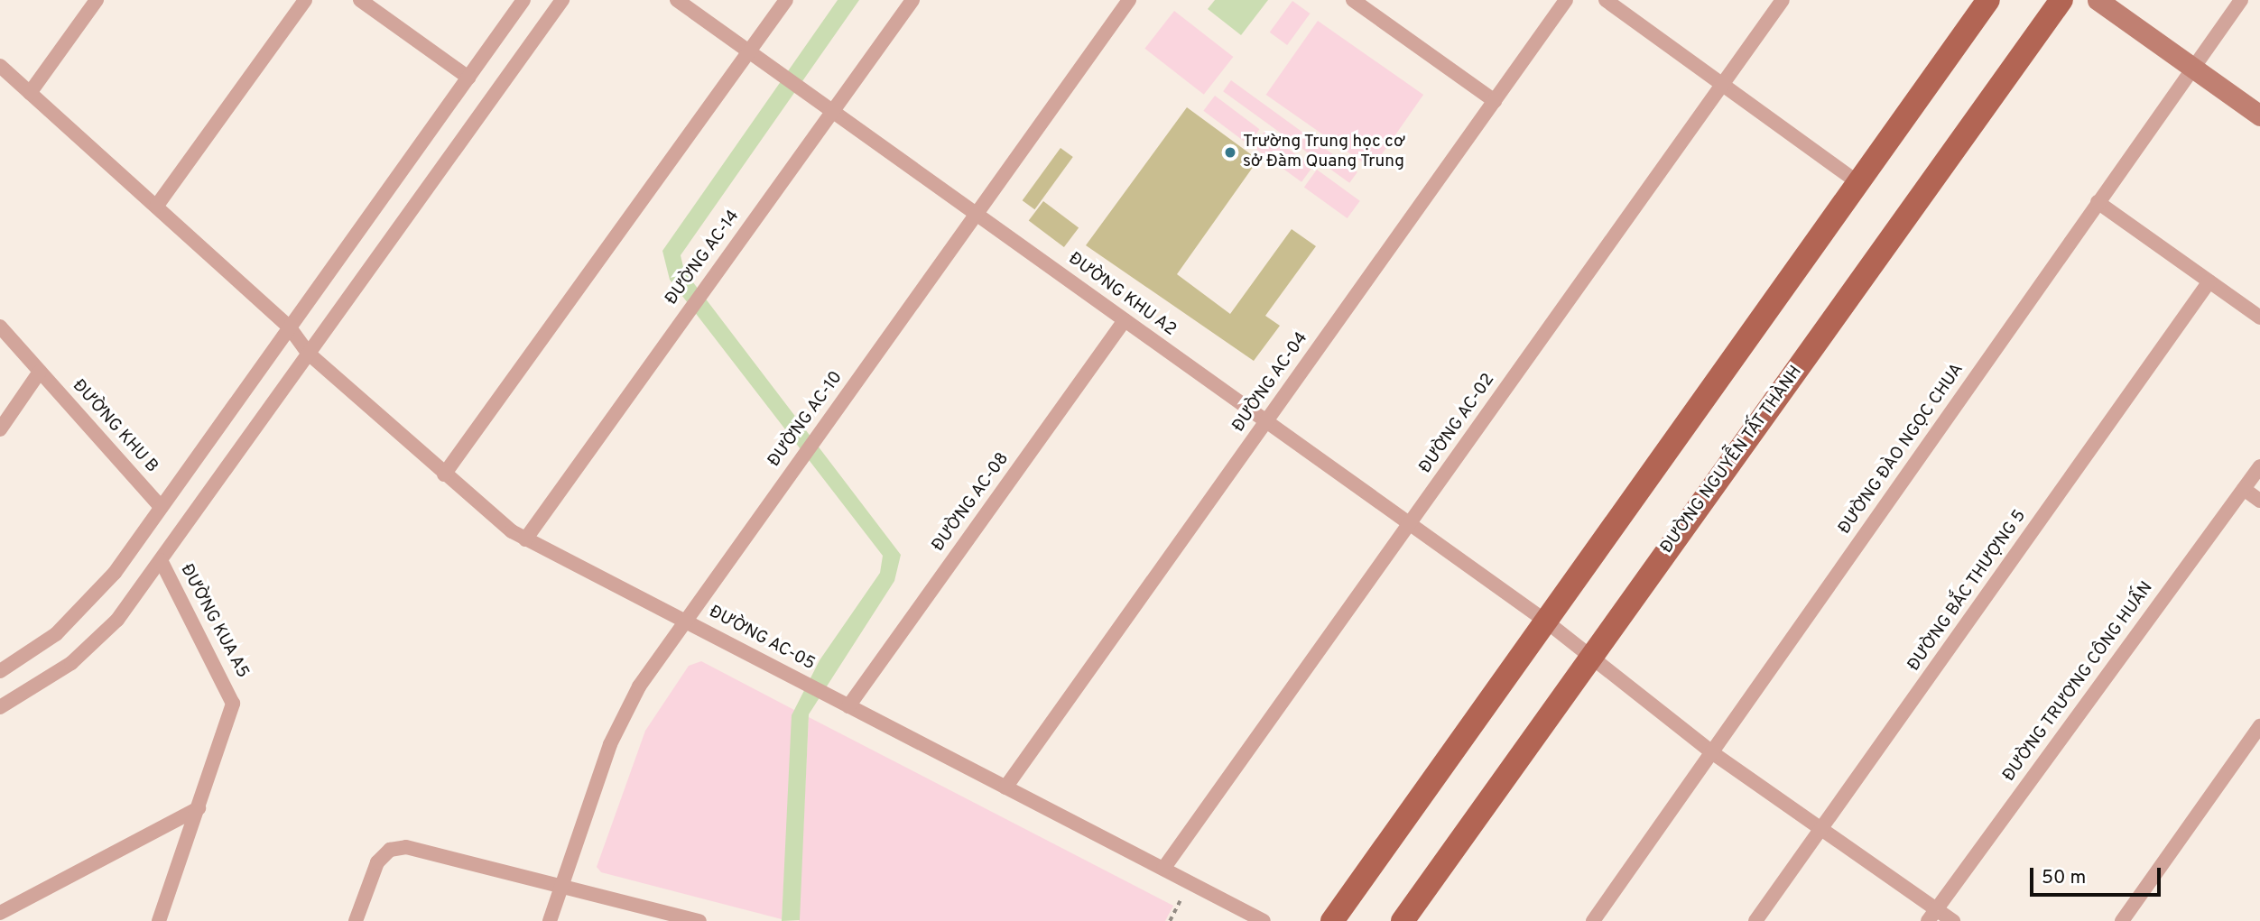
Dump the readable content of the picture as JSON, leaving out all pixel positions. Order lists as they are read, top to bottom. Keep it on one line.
{"streets":{"main road":["ĐƯỜNG NGUYỄN TẤT THÀNH"],"street":["ĐƯỜNG AC-14","ĐƯỜNG KHU A2","ĐƯỜNG AC-04","ĐƯỜNG AC-10","ĐƯỜNG AC-02","ĐƯỜNG KHU B","ĐƯỜNG ĐÀO NGỌC CHUA","ĐƯỜNG AC-08","ĐƯỜNG BẮC THƯỢNG 5","ĐƯỜNG KUA A5","ĐƯỜNG AC-05","ĐƯỜNG TRƯƠNG CÔNG HUẤN"]},"crossings":[["ĐƯỜNG AC-14","ĐƯỜNG KHU A2"],["ĐƯỜNG AC-14","ĐƯỜNG AC-05"],["ĐƯỜNG KHU A2","ĐƯỜNG AC-04"],["ĐƯỜNG KHU A2","ĐƯỜNG AC-10"],["ĐƯỜNG KHU A2","ĐƯỜNG AC-02"],["ĐƯỜNG KHU A2","ĐƯỜNG ĐÀO NGỌC CHUA"],["ĐƯỜNG KHU A2","ĐƯỜNG NGUYỄN TẤT THÀNH"],["ĐƯỜNG KHU A2","ĐƯỜNG AC-08"],["ĐƯỜNG KHU A2","ĐƯỜNG BẮC THƯỢNG 5"],["ĐƯỜNG KHU A2","ĐƯỜNG TRƯƠNG CÔNG HUẤN"],["ĐƯỜNG AC-04","ĐƯỜNG AC-05"],["ĐƯỜNG AC-10","ĐƯỜNG AC-05"],["ĐƯỜNG AC-02","ĐƯỜNG AC-05"],["ĐƯỜNG AC-08","ĐƯỜNG AC-05"]],"places":["Trường Trung học cơ sở Đàm Quang Trung"],"scale_bar":"50 m"}
